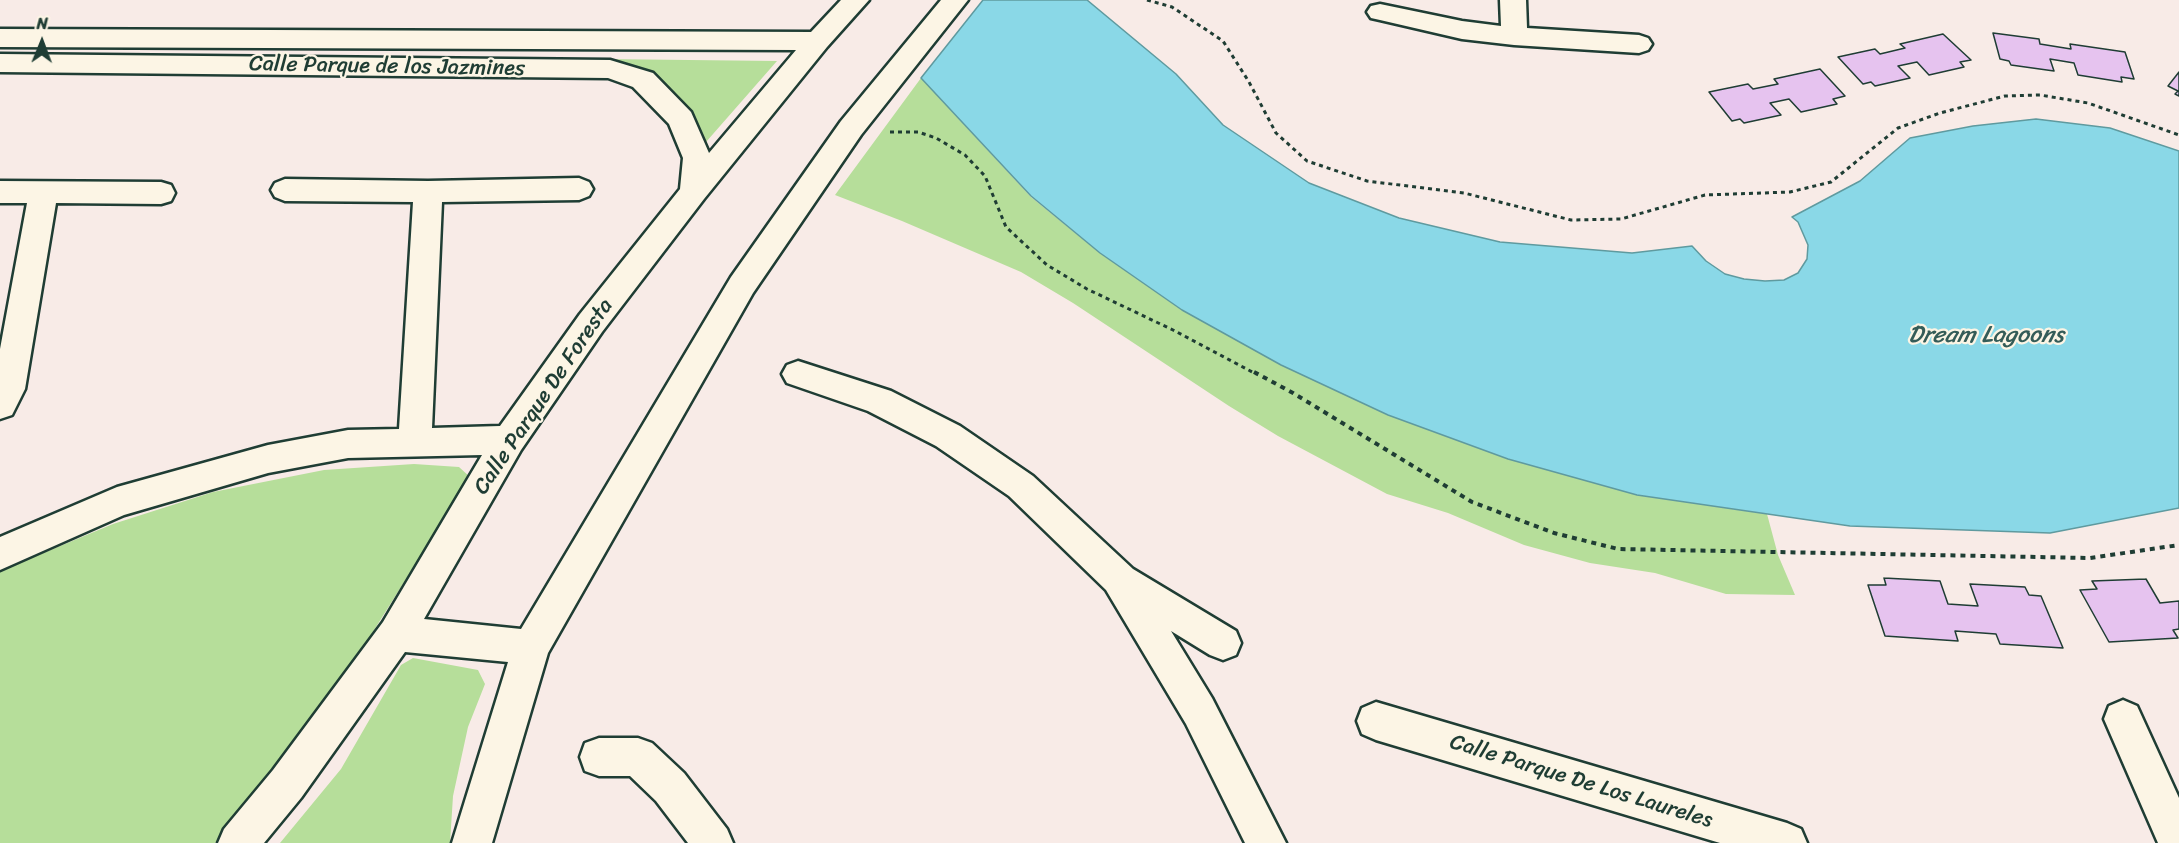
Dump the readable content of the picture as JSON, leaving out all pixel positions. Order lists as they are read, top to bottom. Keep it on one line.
{"streets":{"street":["Calle Parque de los Jazmines","Calle Parque De Foresta","Calle Parque De Los Laureles"]},"crossings":[["Calle Parque de los Jazmines","Calle Parque De Foresta"]],"water":["Dream Lagoons"],"north":"top"}
